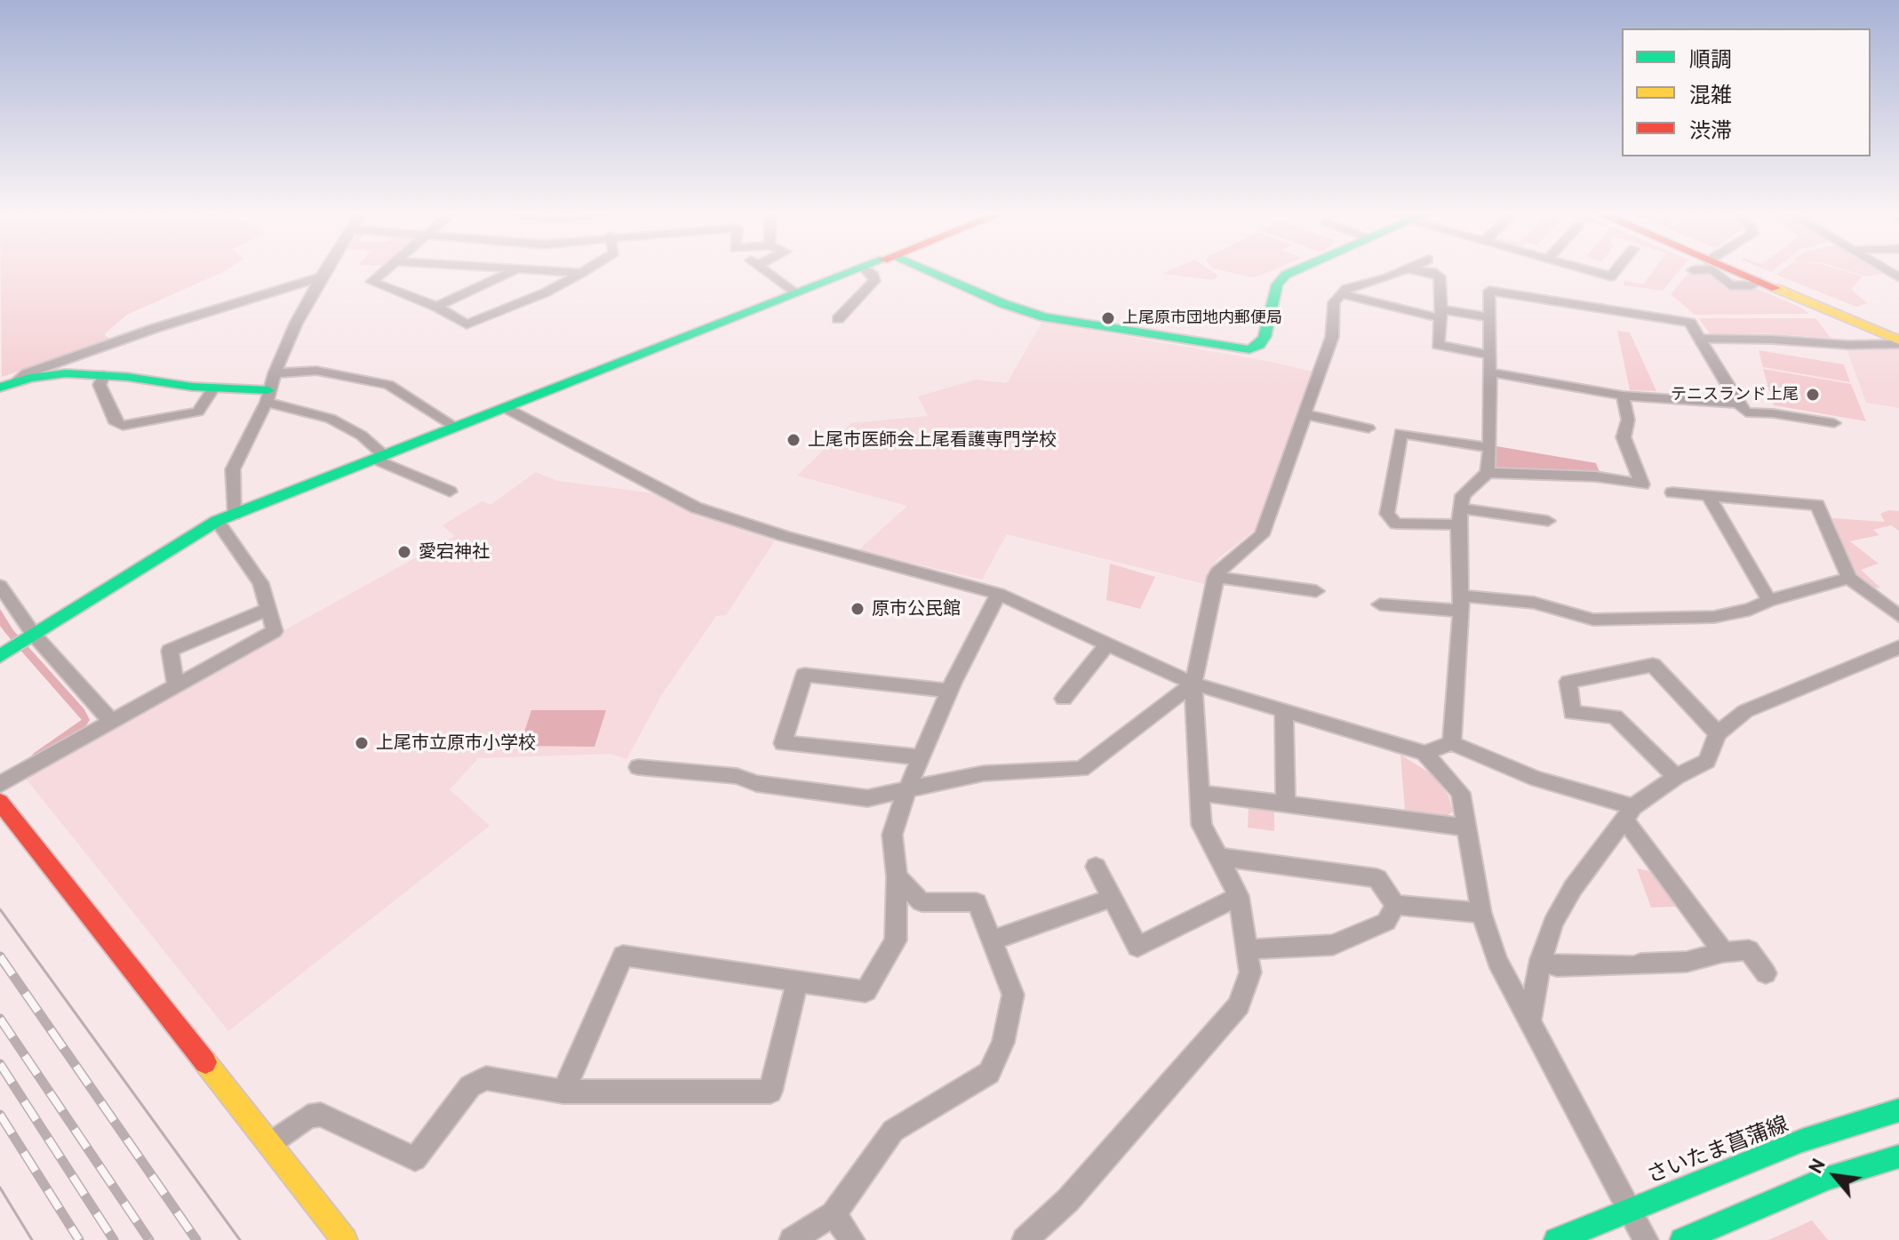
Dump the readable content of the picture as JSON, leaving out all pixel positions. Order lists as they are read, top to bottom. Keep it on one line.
{"streets":{"street":["さいたま菖蒲線"]},"places":["上尾原市団地内郵便局","テニスランド上尾","上尾市医師会上尾看護専門学校","愛宕神社","原市公民館","上尾市立原市小学校"],"legend":["順調","混雑","渋滞"],"north":"top left"}
